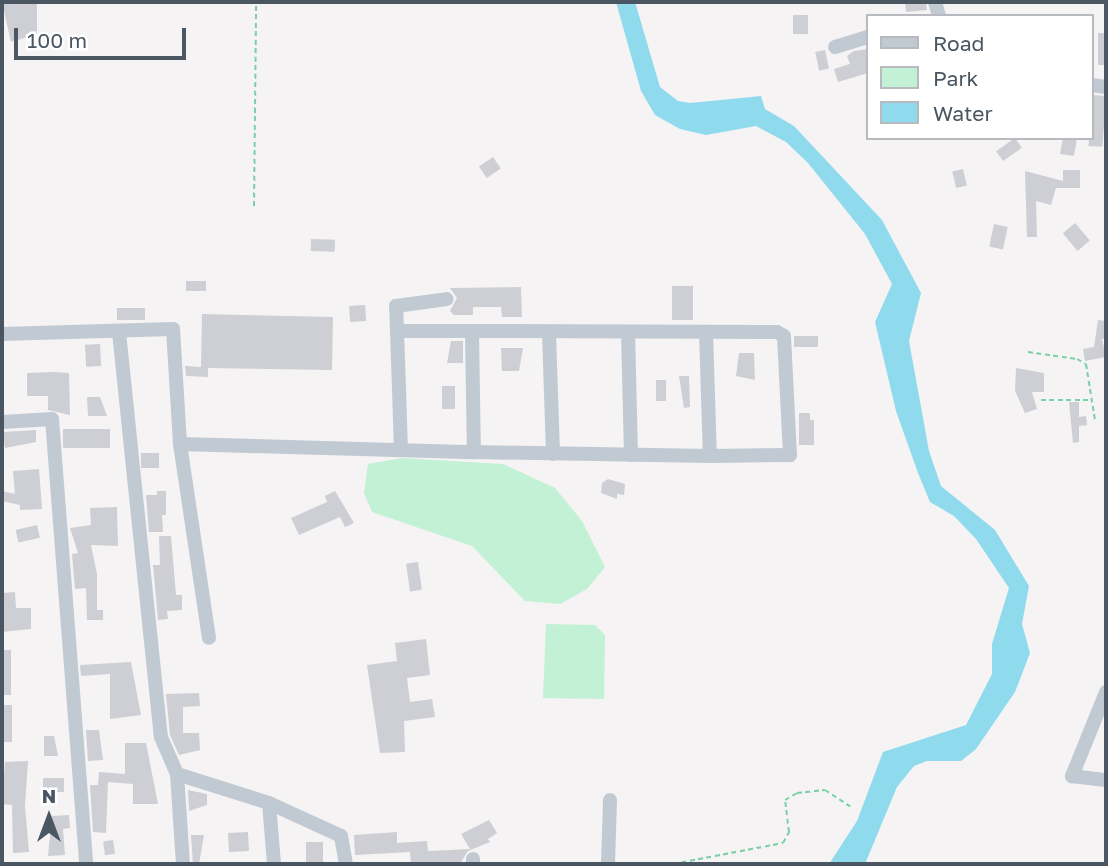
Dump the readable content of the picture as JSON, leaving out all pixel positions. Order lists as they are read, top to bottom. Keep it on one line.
{"legend":["Road","Park","Water"],"scale_bar":"100 m","north":"top"}
